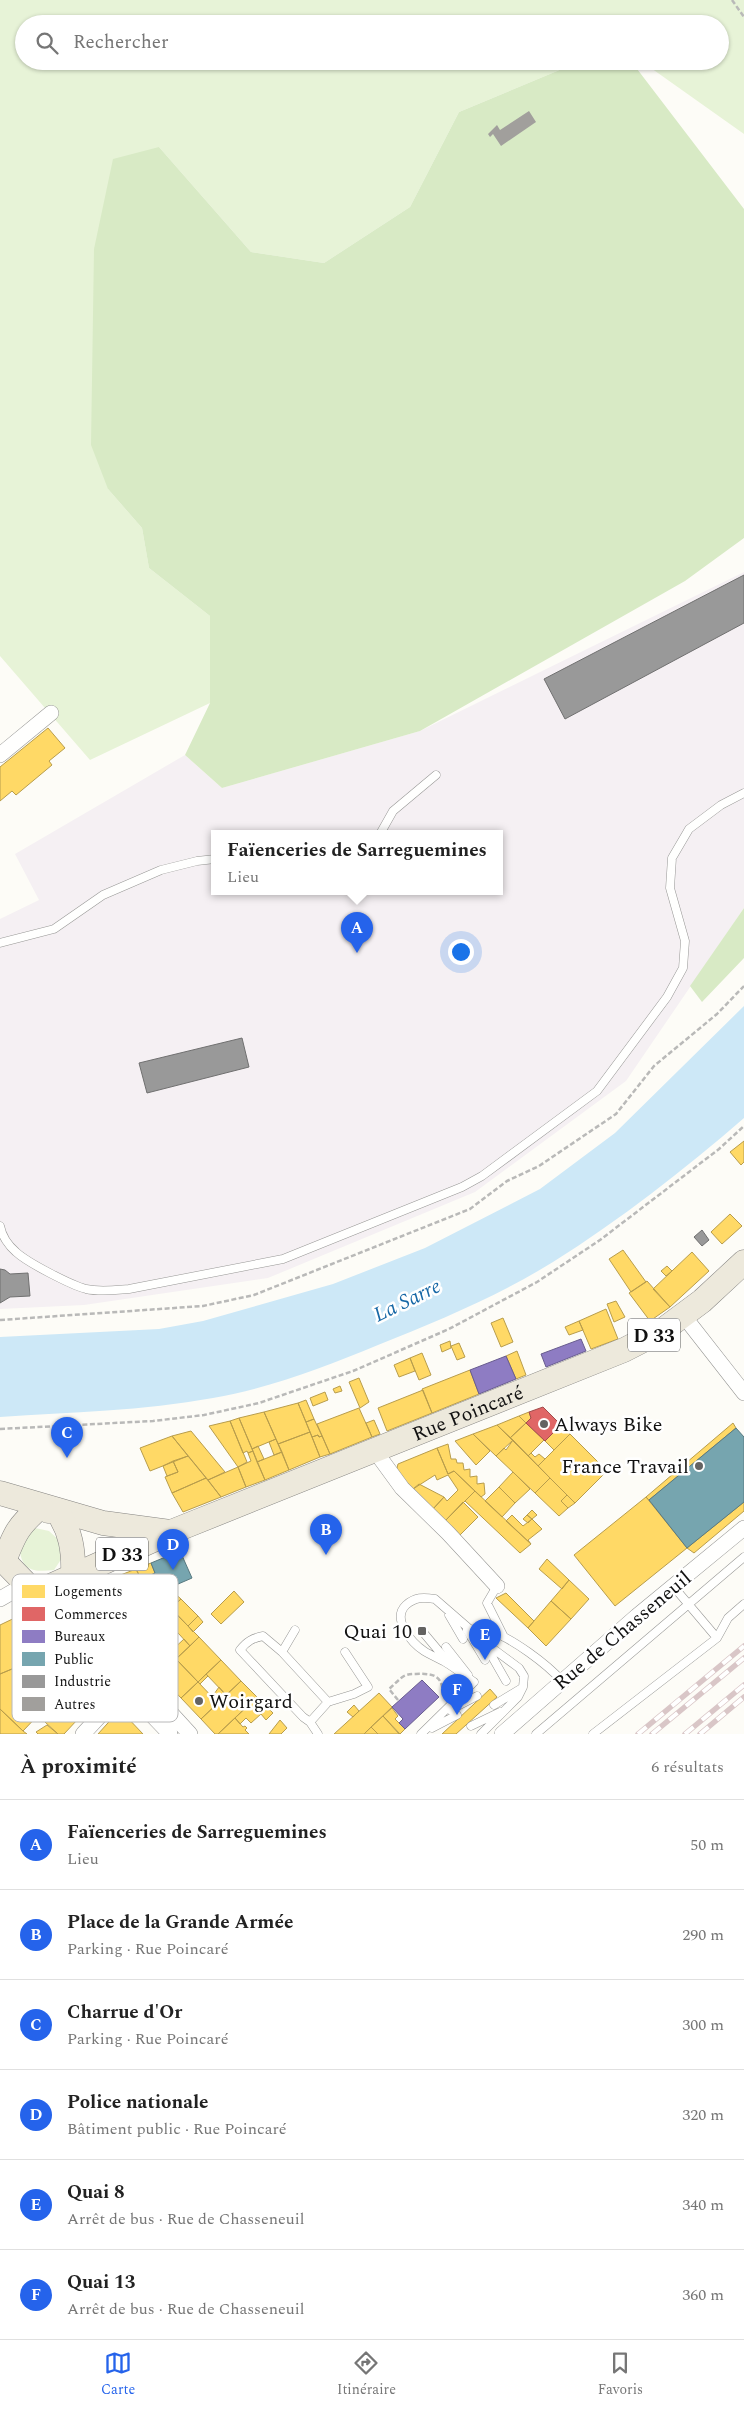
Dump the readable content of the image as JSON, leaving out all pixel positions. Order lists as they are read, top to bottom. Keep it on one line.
{"streets":{"main road":["D 33","Rue Poincaré"],"street":["Rue de Chasseneuil"]},"crossings":[["D 33","Rue Poincaré"]],"water":["La Sarre"],"places":{"other":["Always Bike","France Travail","Woirgard"],"transit":["Quai 10"]},"legend":["Logements","Commerces","Bureaux","Public","Industrie","Autres"],"page":{"search":"Rechercher","popup":["Faïenceries de Sarreguemines","Lieu"],"pins":["A","C","B","D","E","F"],"heading":["À proximité","6 résultats"],"list":[{"mark":"A","name":"Faïenceries de Sarreguemines","note":"Lieu","value":"50 m"},{"mark":"B","name":"Place de la Grande Armée","note":"Parking · Rue Poincaré","value":"290 m"},{"mark":"C","name":"Charrue d'Or","note":"Parking · Rue Poincaré","value":"300 m"},{"mark":"D","name":"Police nationale","note":"Bâtiment public · Rue Poincaré","value":"320 m"},{"mark":"E","name":"Quai 8","note":"Arrêt de bus · Rue de Chasseneuil","value":"340 m"},{"mark":"F","name":"Quai 13","note":"Arrêt de bus · Rue de Chasseneuil","value":"360 m"}],"nav":["Carte","Itinéraire","Favoris"]}}
